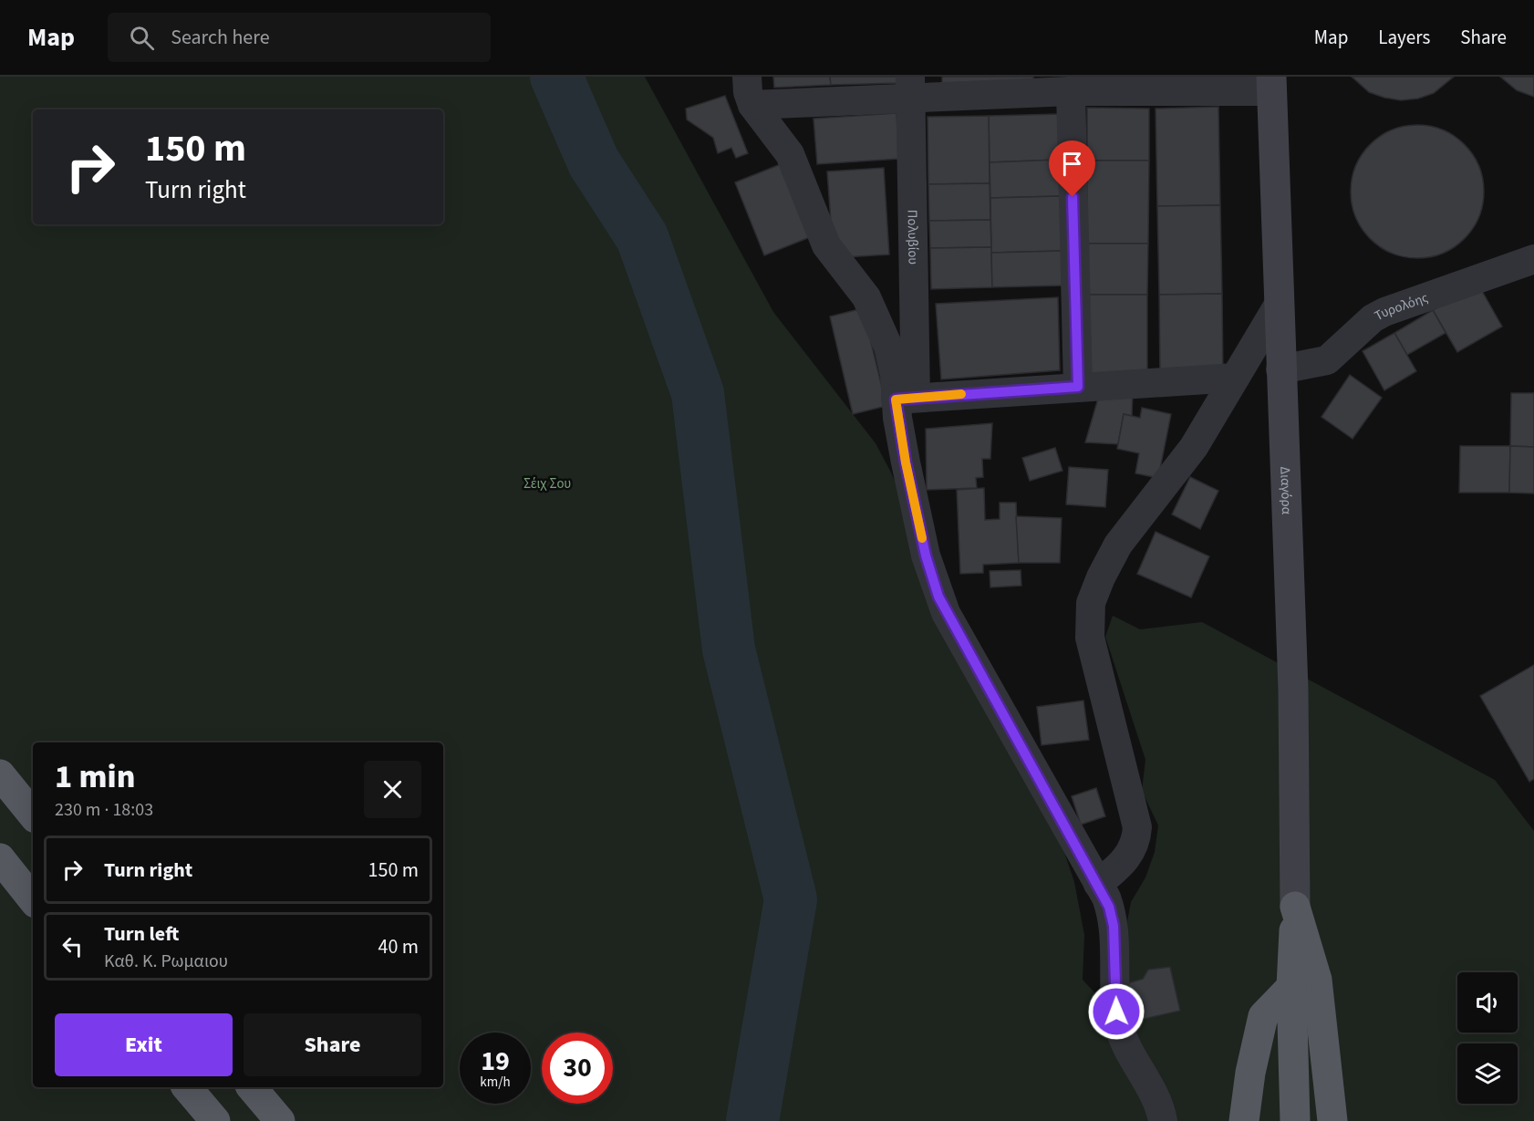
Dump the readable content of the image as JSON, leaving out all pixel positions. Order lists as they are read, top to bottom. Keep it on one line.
{"streets":{"main road":["Διαγόρα"],"street":["Πολυβίου","Τυρολόης"]},"crossings":[["Τυρολόης","Διαγόρα"]],"parks":["Σέιχ Σου"],"page":{"header":"Map","search":"Search here","nav":["Map","Layers","Share"],"turn":["150 m","Turn right"],"heading":["1 min","230 m · 18:03"],"list":[{"name":"Turn right","value":"150 m"},{"name":"Turn left","note":"Καθ. Κ. Ρωμαιου","value":"40 m"}],"buttons":["Exit","Share"],"speed":"19 km/h","limit":"30"}}
